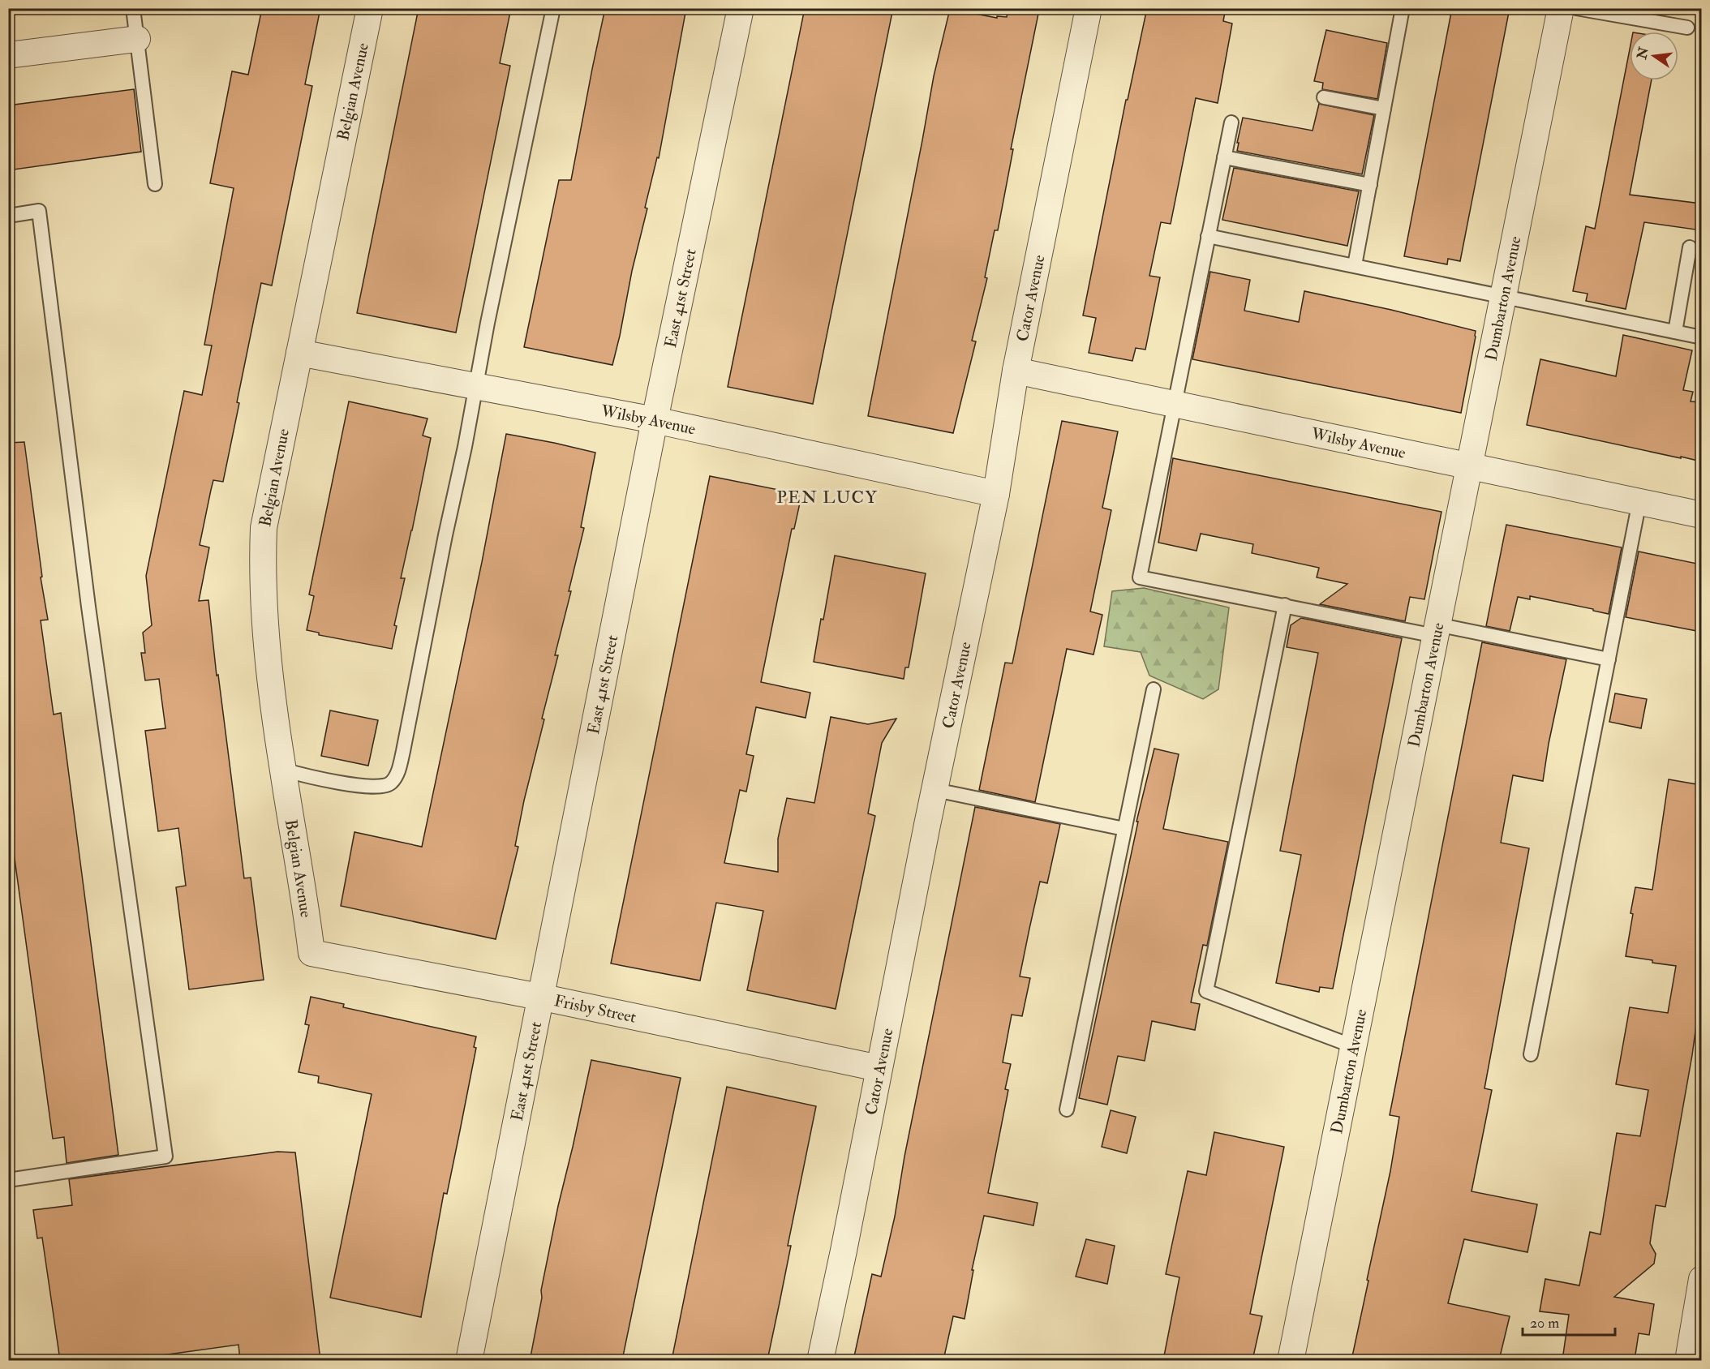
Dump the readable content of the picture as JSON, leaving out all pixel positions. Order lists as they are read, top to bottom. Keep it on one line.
{"streets":{"street":["Belgian Avenue","East 41st Street","Cator Avenue","Dumbarton Avenue","Wilsby Avenue","Frisby Street"]},"crossings":[["Belgian Avenue","Wilsby Avenue"],["Belgian Avenue","Frisby Street"],["East 41st Street","Wilsby Avenue"],["East 41st Street","Frisby Street"],["Cator Avenue","Wilsby Avenue"],["Cator Avenue","Frisby Street"],["Dumbarton Avenue","Wilsby Avenue"]],"districts":["PEN LUCY"],"scale_bar":"20 m","north":"left"}
